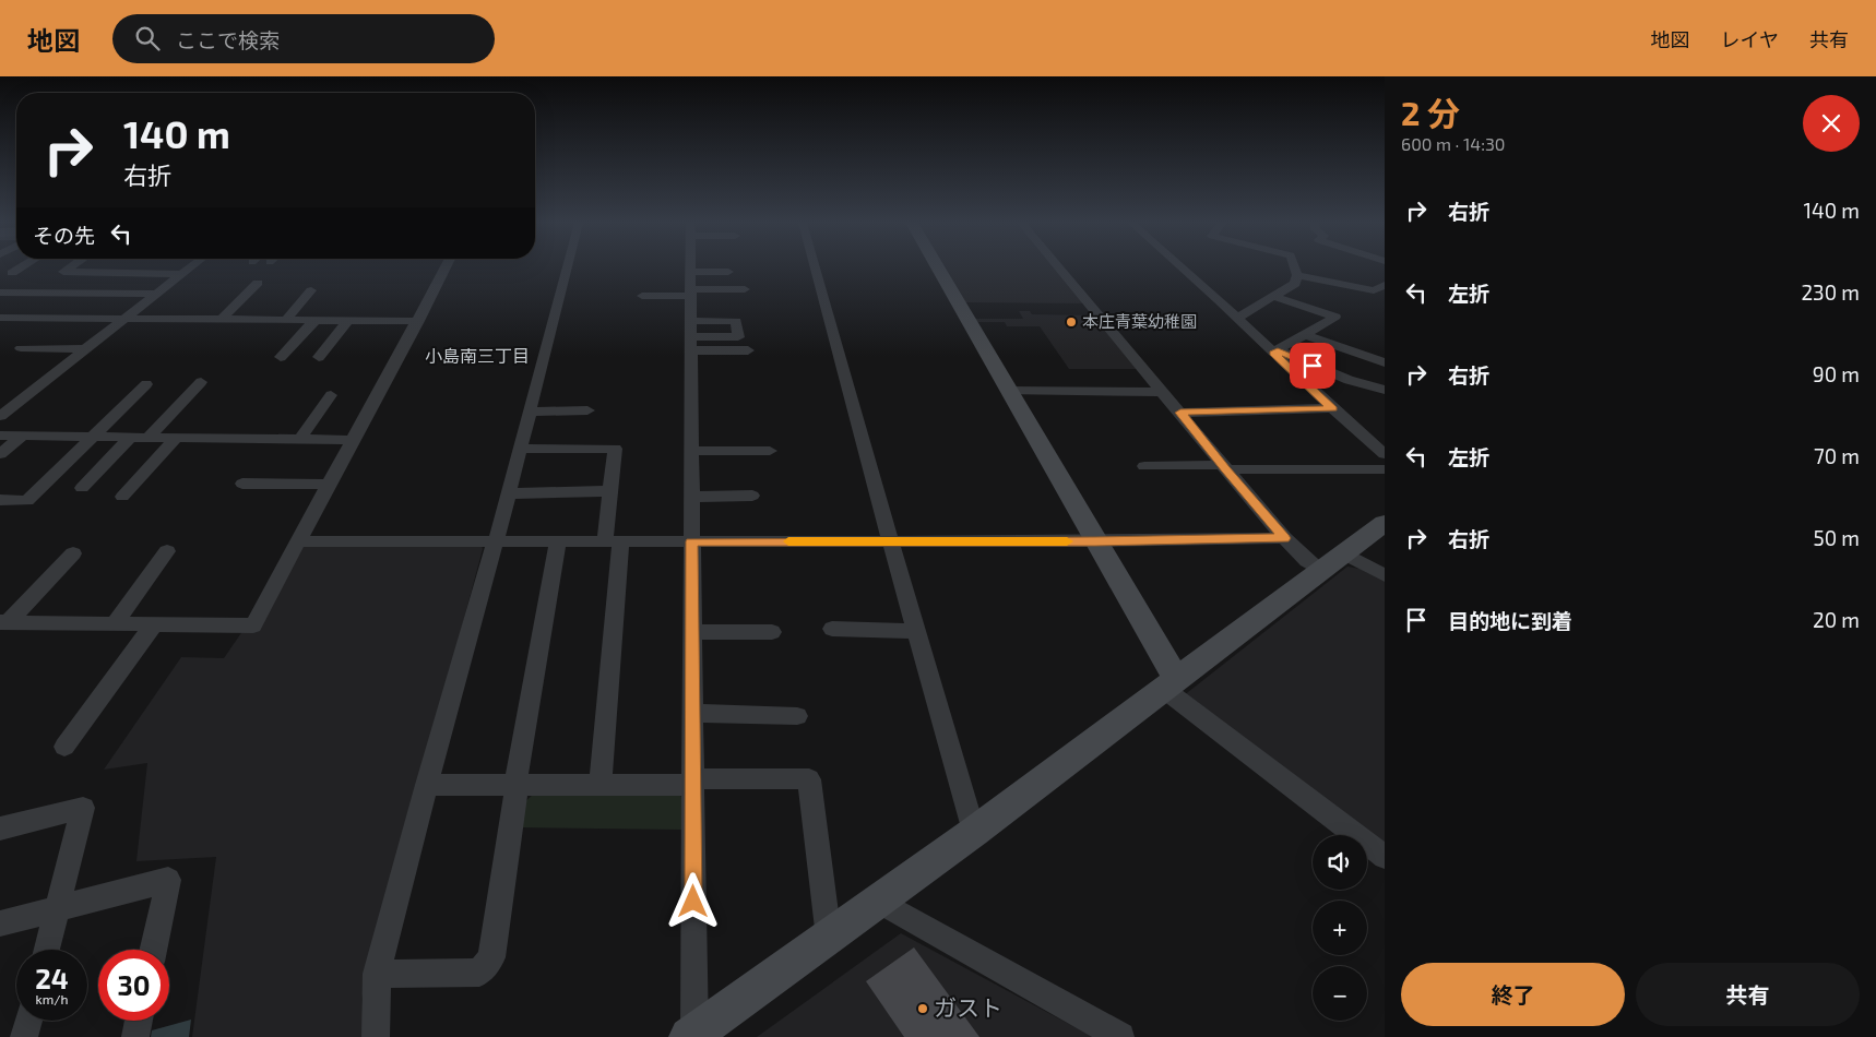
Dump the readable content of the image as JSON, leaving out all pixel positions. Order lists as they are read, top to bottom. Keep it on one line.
{"districts":["小島南三丁目"],"places":["本庄青葉幼稚園","ガスト"],"page":{"header":"地図","search":"ここで検索","nav":["地図","レイヤ","共有"],"heading":["2 分","600 m · 14:30"],"turn":["140 m","右折"],"list":[{"name":"右折","value":"140 m"},{"name":"左折","value":"230 m"},{"name":"右折","value":"90 m"},{"name":"左折","value":"70 m"},{"name":"右折","value":"50 m"},{"name":"目的地に到着","value":"20 m"}],"then":"その先","map_buttons":["+","−"],"speed":"24 km/h","limit":"30","buttons":["終了","共有"]}}
